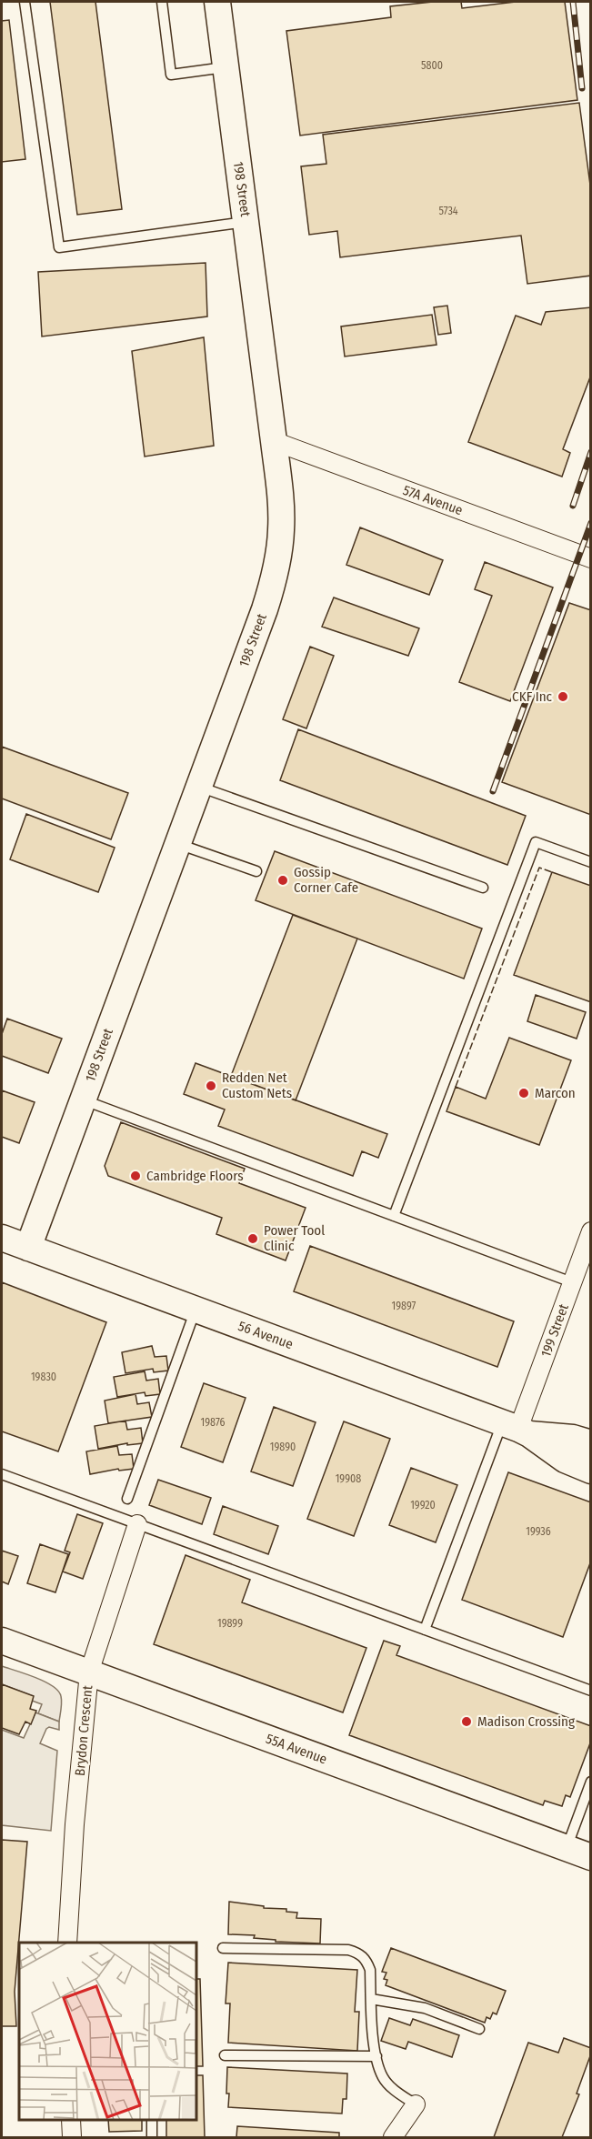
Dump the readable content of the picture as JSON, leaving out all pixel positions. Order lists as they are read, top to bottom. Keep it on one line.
{"streets":{"street":["198 Street","57A Avenue","199 Street","56 Avenue","Brydon Crescent","55A Avenue"]},"crossings":[["198 Street","57A Avenue"],["198 Street","56 Avenue"],["199 Street","56 Avenue"],["Brydon Crescent","55A Avenue"]],"places":["CKF Inc","Gossip Corner Cafe","Redden Net Custom Nets","Marcon","Cambridge Floors","Power Tool Clinic","Madison Crossing"],"house_numbers":["5800","5734","19897","19830","19876","19890","19908","19920","19936","19899"]}
